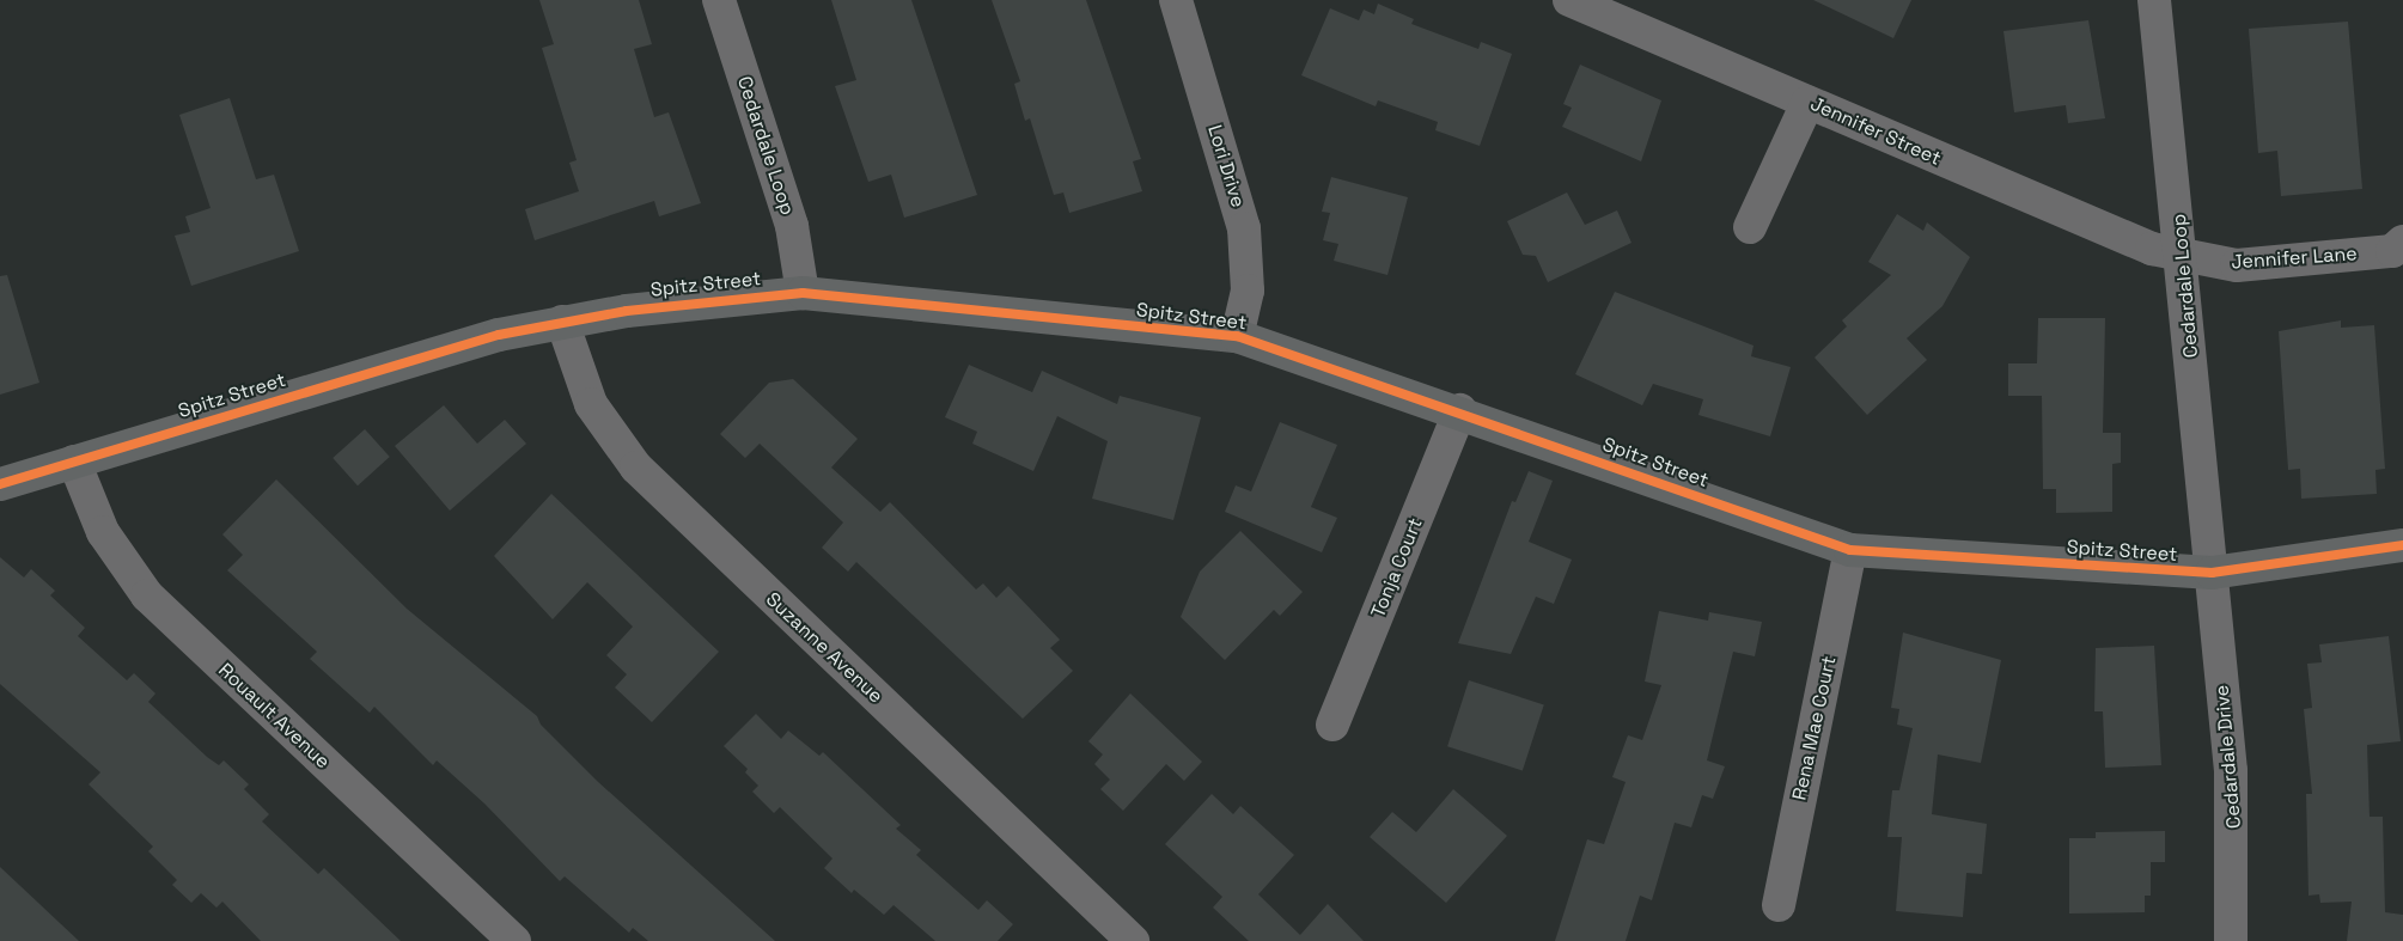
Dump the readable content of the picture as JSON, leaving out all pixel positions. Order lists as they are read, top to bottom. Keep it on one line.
{"streets":{"street":["Jennifer Street","Cedardale Loop","Lori Drive","Jennifer Lane","Spitz Street","Tonja Court","Suzanne Avenue","Rouault Avenue","Rena Mae Court","Cedardale Drive"]},"crossings":[["Jennifer Street","Cedardale Loop"],["Jennifer Street","Jennifer Lane"],["Cedardale Loop","Jennifer Lane"],["Cedardale Loop","Spitz Street"],["Cedardale Loop","Cedardale Drive"],["Lori Drive","Spitz Street"],["Spitz Street","Tonja Court"],["Spitz Street","Suzanne Avenue"],["Spitz Street","Rouault Avenue"],["Spitz Street","Rena Mae Court"],["Spitz Street","Cedardale Drive"]]}
